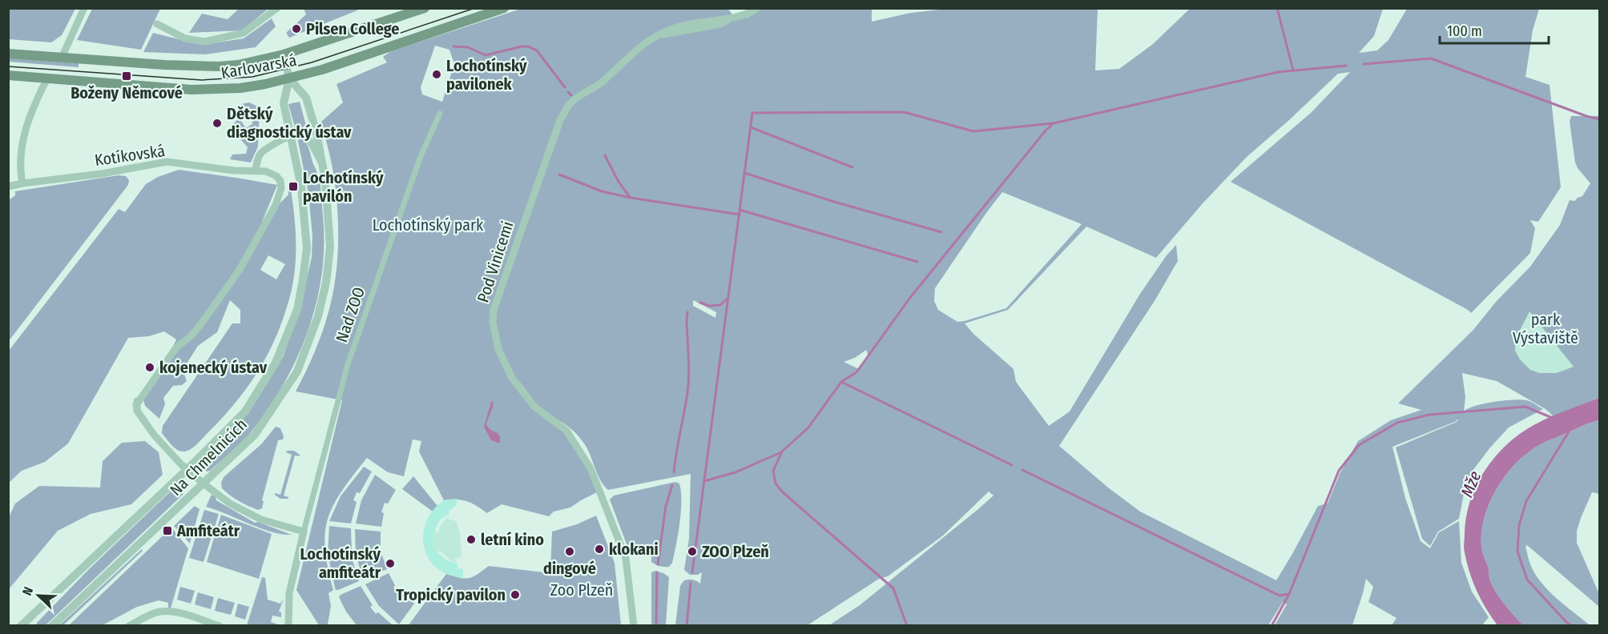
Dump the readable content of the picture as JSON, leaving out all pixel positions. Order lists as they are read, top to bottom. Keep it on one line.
{"streets":{"main road":["Karlovarská"],"street":["Kotíkovská","Pod Vinicemi","Nad ZOO","Na Chmelnicích"]},"crossings":[["Karlovarská","Na Chmelnicích"]],"water":["Mže"],"parks":["Lochotínský park","park Výstaviště","Zoo Plzeň"],"places":{"other":["Pilsen College","Lochotínský pavilonek","Dětský diagnostický ústav","kojenecký ústav","letní kino","klokani","dingové","ZOO Plzeň","Lochotínský amfiteátr","Tropický pavilon"],"transit":["Boženy Němcové","Lochotínský pavilón","Amfiteátr"]},"scale_bar":"100 m","north":"top left"}
